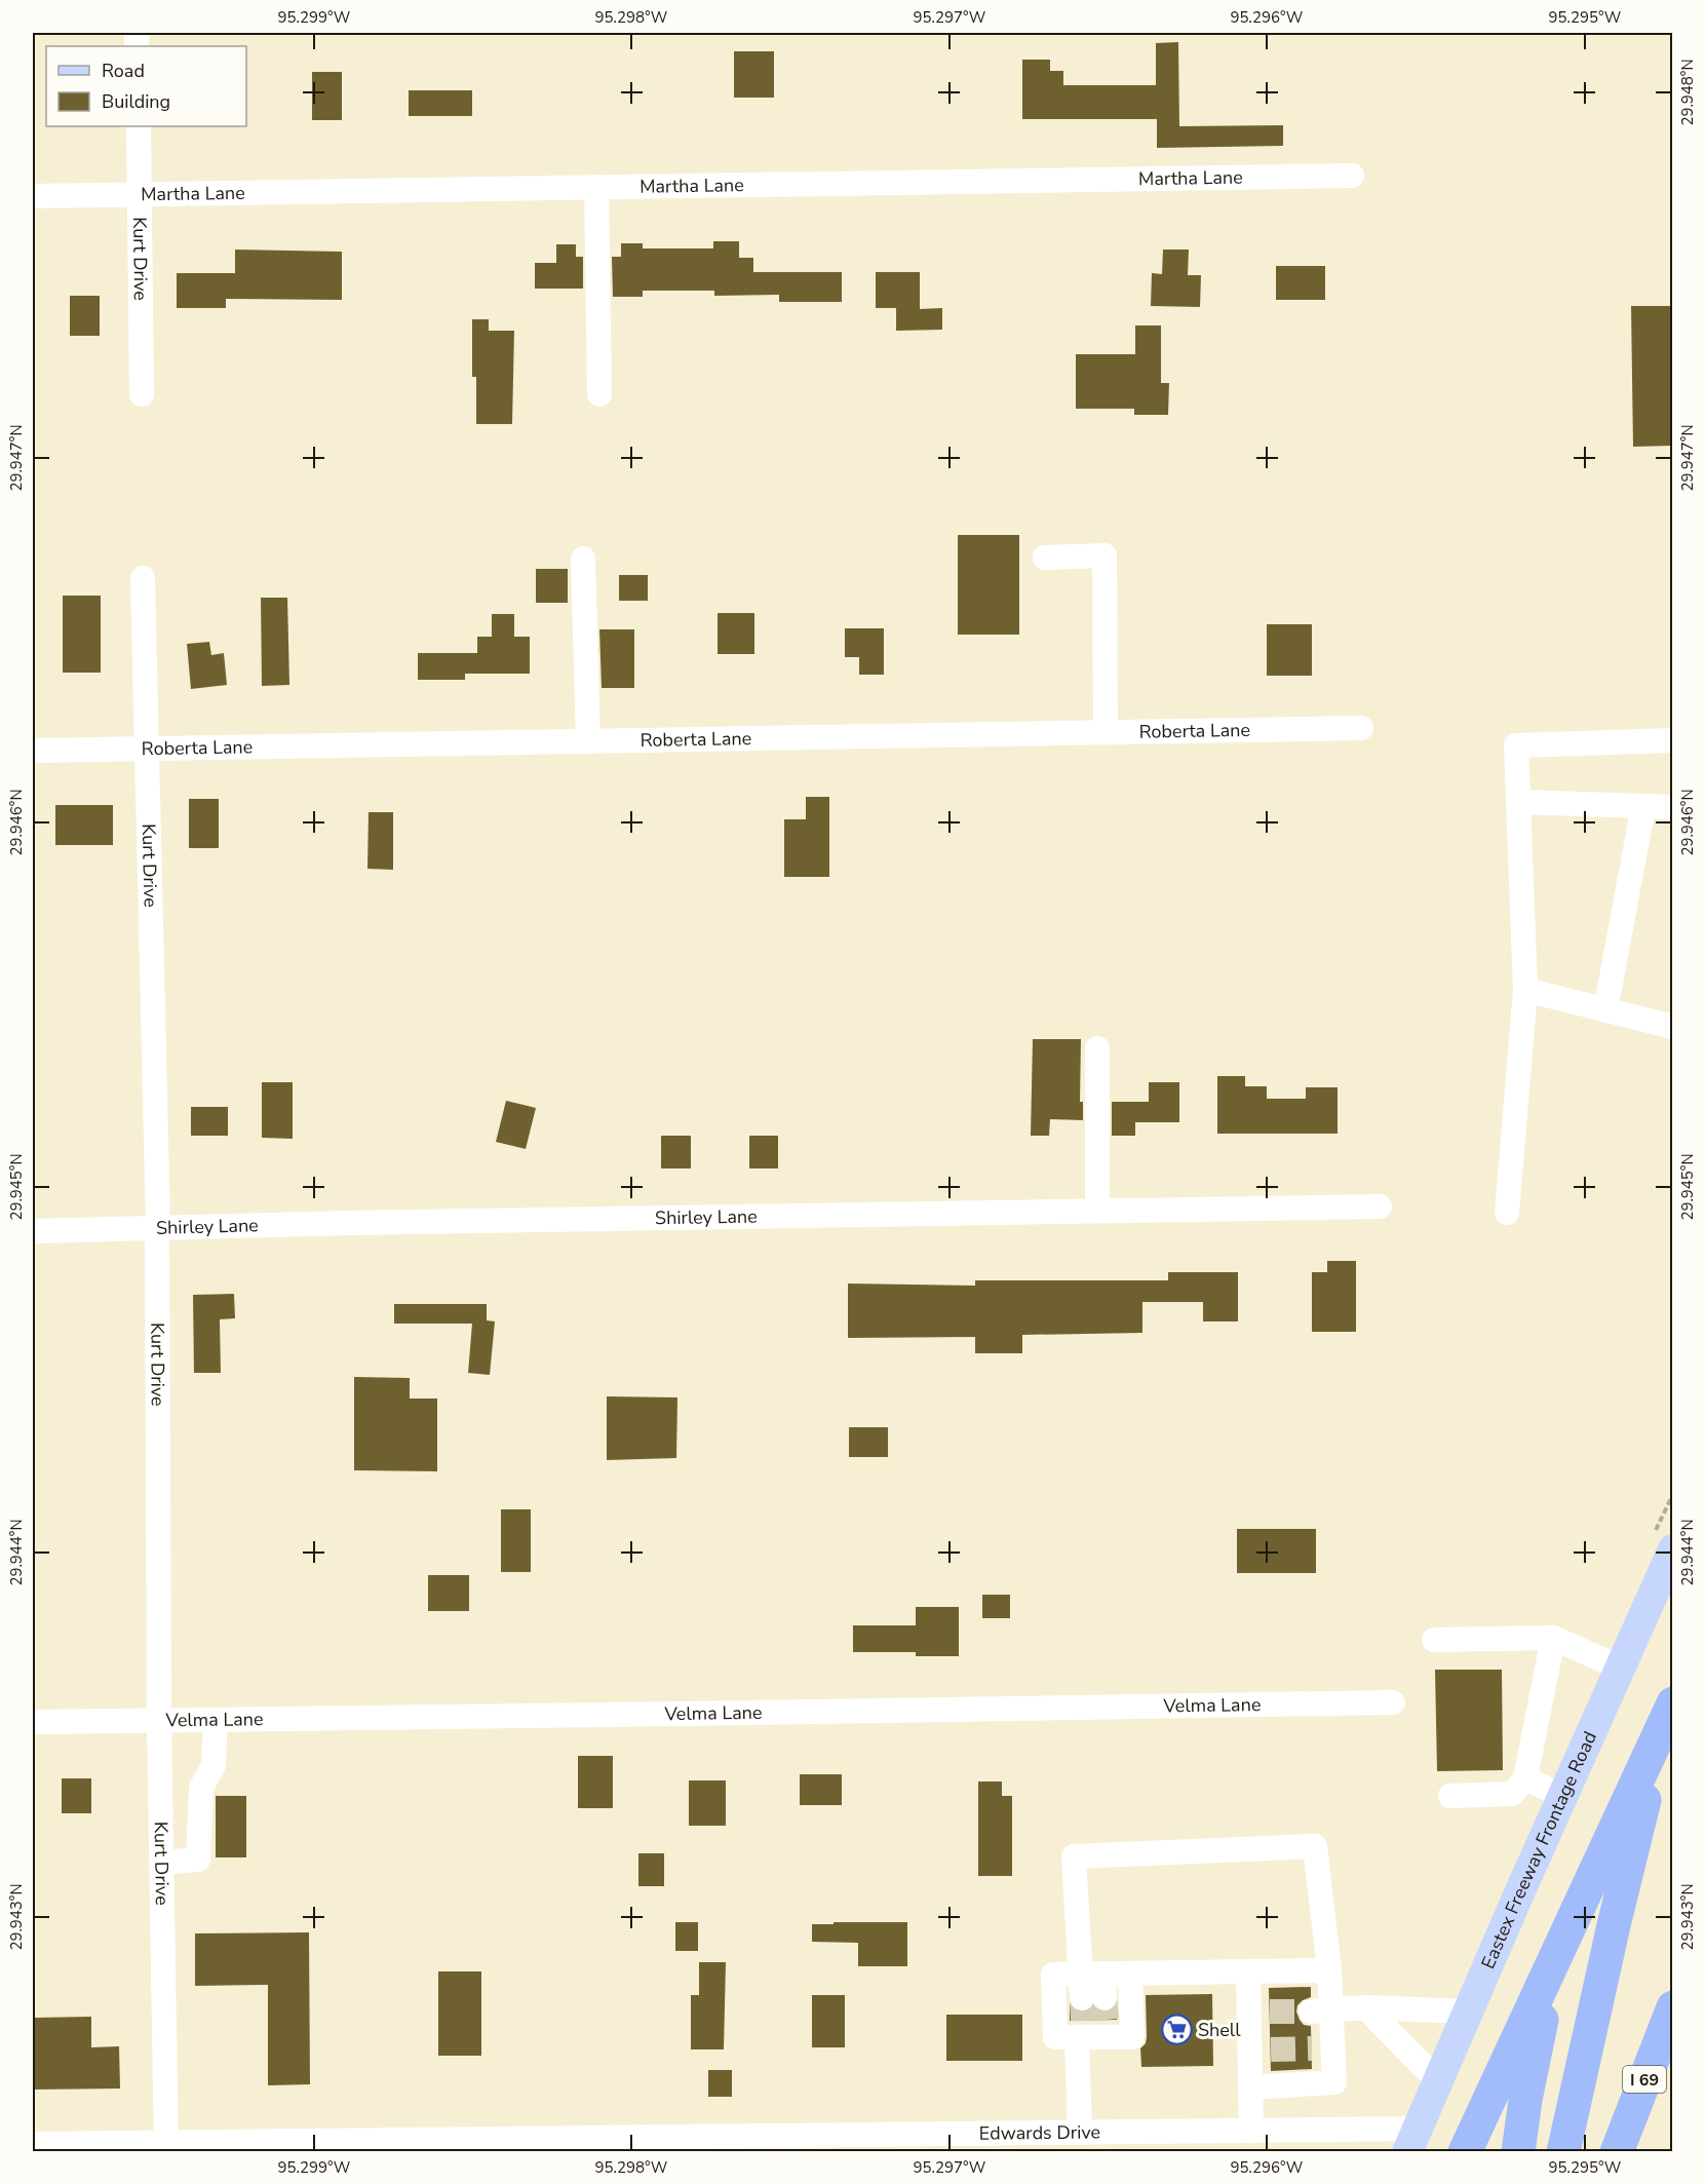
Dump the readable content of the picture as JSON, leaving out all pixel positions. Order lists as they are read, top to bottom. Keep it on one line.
{"streets":{"highway":["I 69"],"main road":["Eastex Freeway Frontage Road"],"street":["Martha Lane","Kurt Drive","Roberta Lane","Shirley Lane","Velma Lane","Edwards Drive"]},"crossings":[["Martha Lane","Kurt Drive"],["Kurt Drive","Roberta Lane"],["Kurt Drive","Shirley Lane"],["Kurt Drive","Velma Lane"],["Kurt Drive","Edwards Drive"],["Eastex Freeway Frontage Road","Edwards Drive"]],"places":{"supermarket":["Shell"]},"legend":["Road","Building"],"coordinates":["95.299°W","95.298°W","95.297°W","95.296°W","95.295°W","29.948°N","29.947°N","29.946°N","29.945°N","29.944°N","29.943°N"]}
